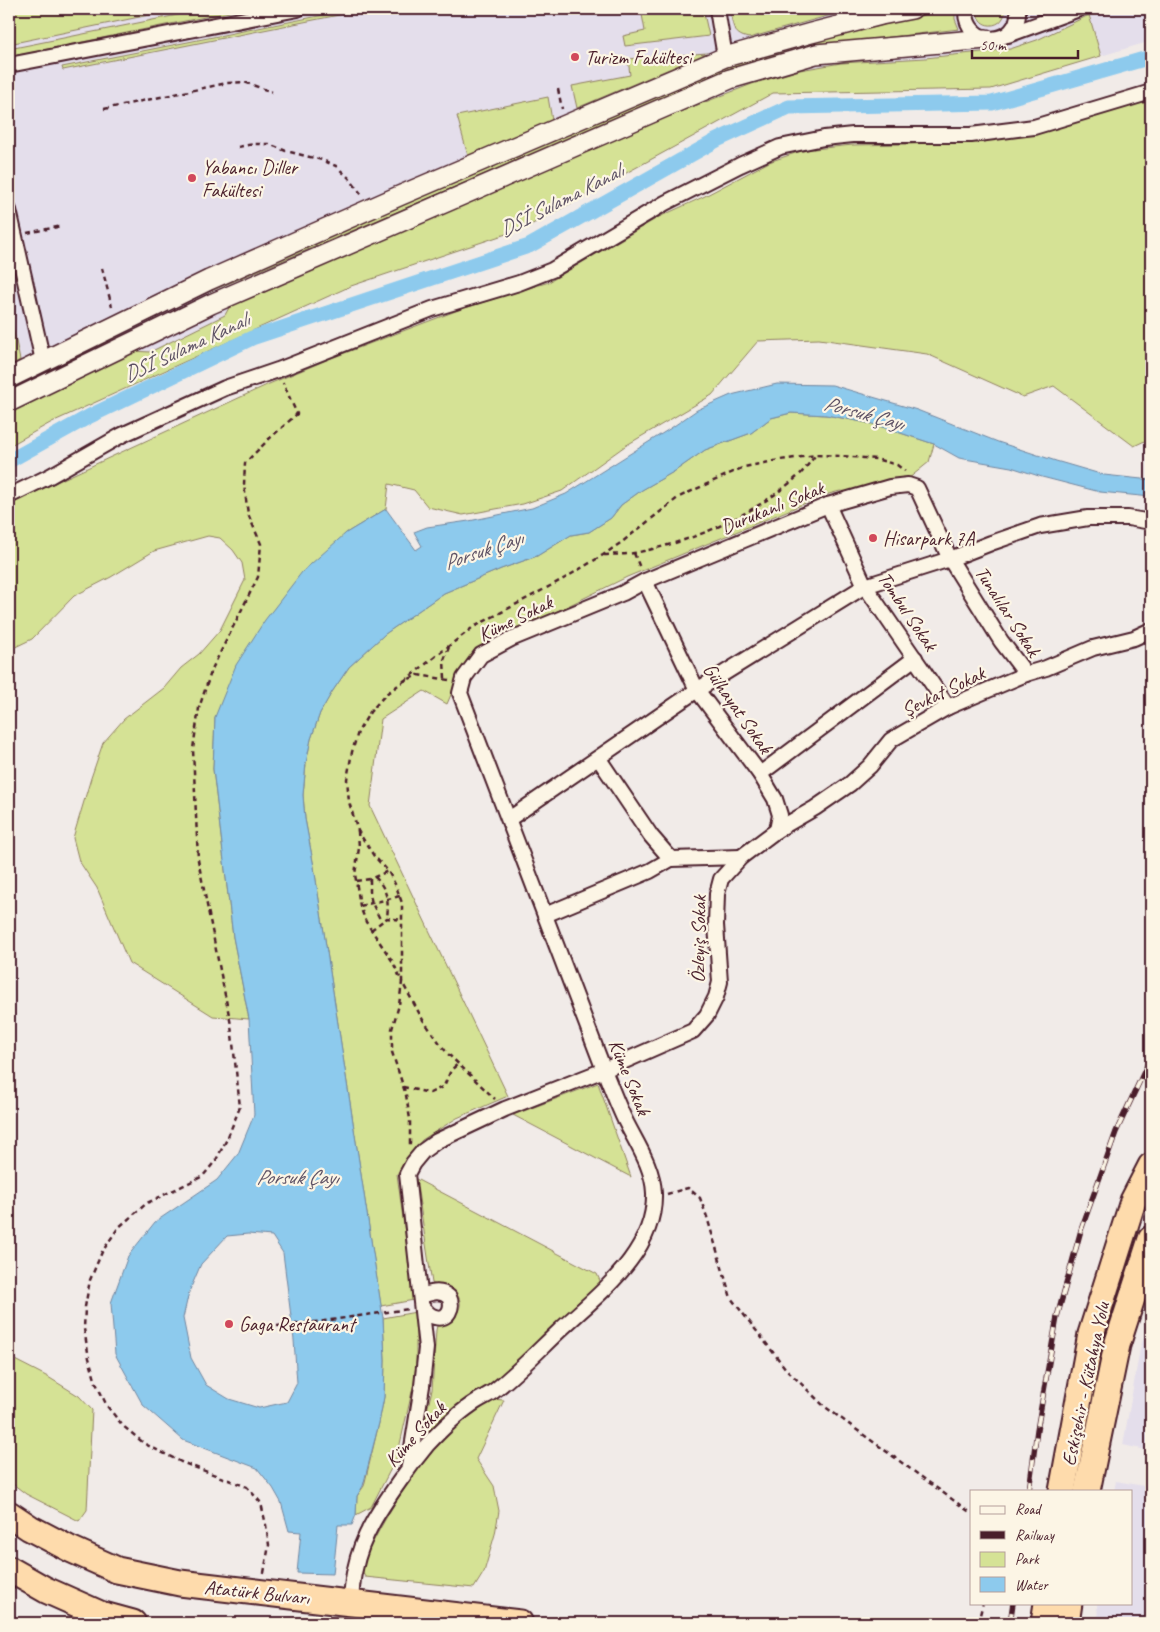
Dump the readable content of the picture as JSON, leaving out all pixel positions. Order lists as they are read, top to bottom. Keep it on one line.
{"streets":{"highway":["Eskişehir - Kütahya Yolu","Atatürk Bulvarı"],"street":["Durukanlı Sokak","Tombul Sokak","Tunalılar Sokak","Küme Sokak","Şevkat Sokak","Gülhayat Sokak","Özleyiş Sokak"]},"crossings":[["Durukanlı Sokak","Tombul Sokak"],["Durukanlı Sokak","Tunalılar Sokak"],["Durukanlı Sokak","Küme Sokak"],["Durukanlı Sokak","Gülhayat Sokak"],["Tombul Sokak","Şevkat Sokak"],["Tunalılar Sokak","Şevkat Sokak"],["Küme Sokak","Gülhayat Sokak"],["Küme Sokak","Özleyiş Sokak"],["Küme Sokak","Atatürk Bulvarı"],["Şevkat Sokak","Gülhayat Sokak"],["Şevkat Sokak","Özleyiş Sokak"],["Gülhayat Sokak","Özleyiş Sokak"]],"water":["DSİ Sulama Kanalı","Porsuk Çayı"],"places":["Turizm Fakültesi","Yabancı Diller Fakültesi","Hisarpark 7A","Gaga Restaurant"],"legend":["Road","Railway","Park","Water"],"scale_bar":"50 m"}
